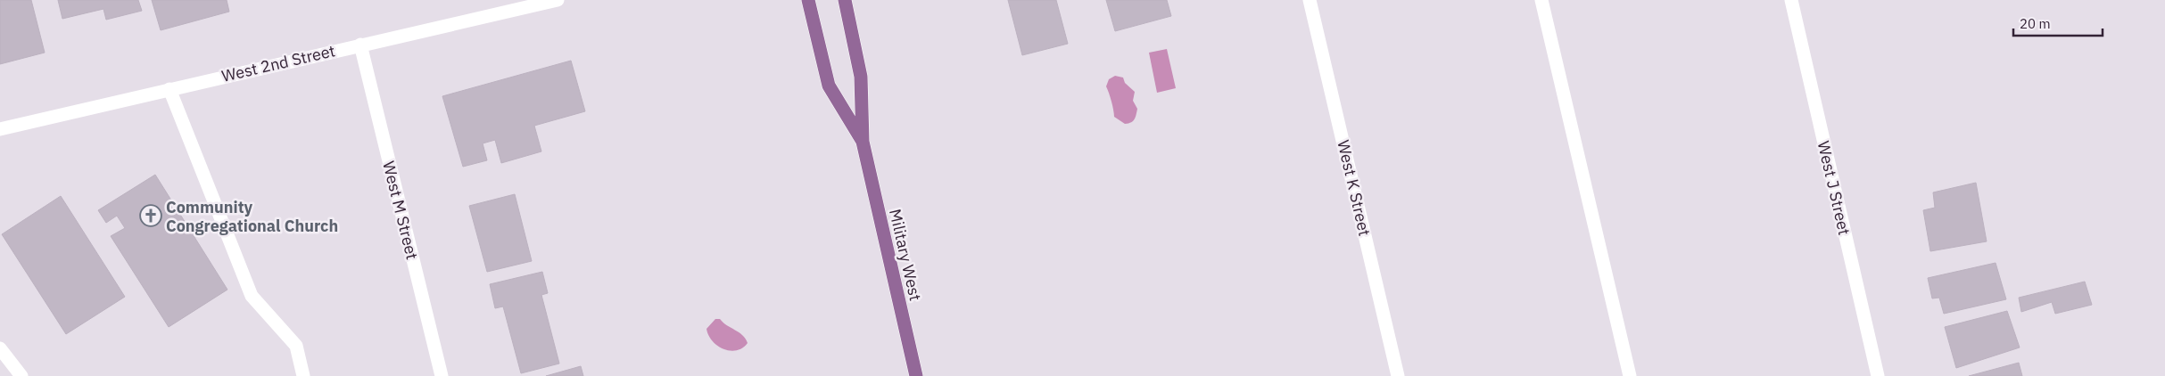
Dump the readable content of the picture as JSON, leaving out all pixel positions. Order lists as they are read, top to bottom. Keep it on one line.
{"streets":{"main road":["Military West"],"street":["West 2nd Street","West K Street","West J Street","West M Street"]},"crossings":[["West 2nd Street","West M Street"]],"places":{"church":["Community Congregational Church"]},"scale_bar":"20 m"}
